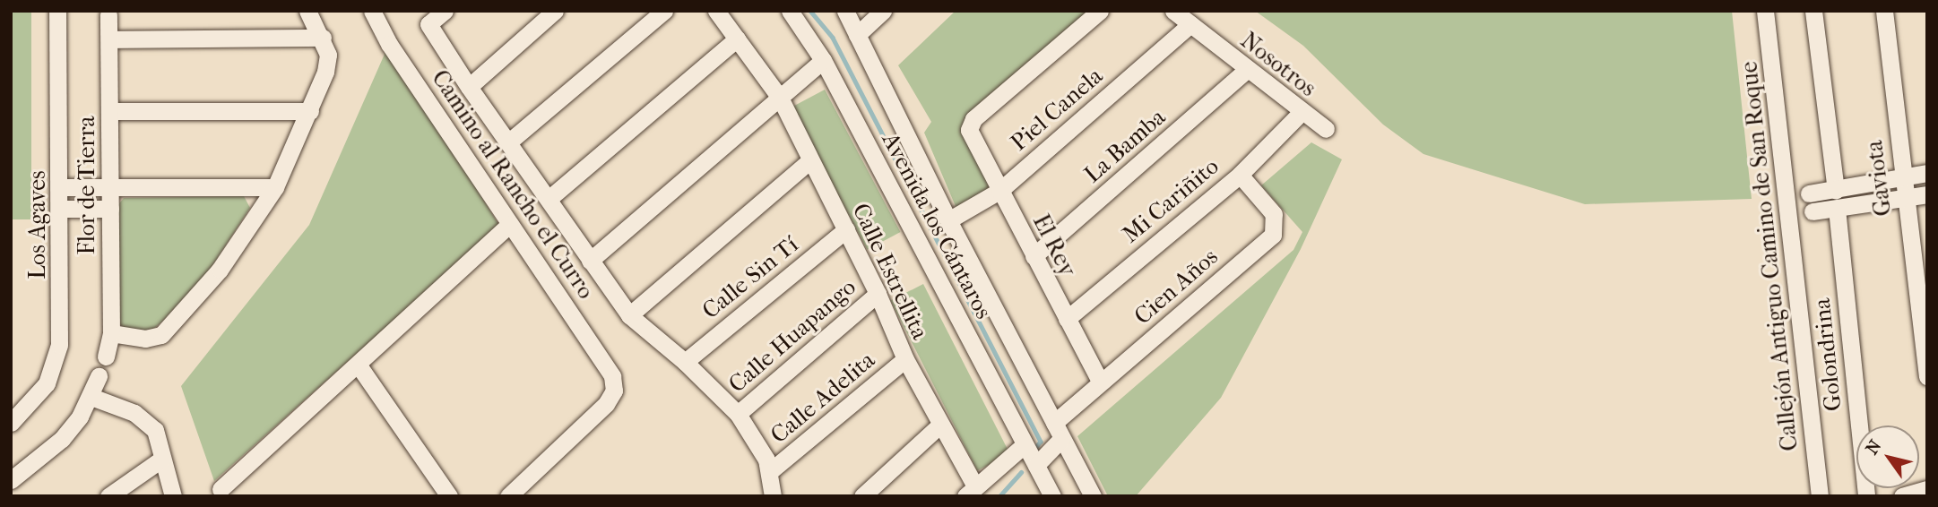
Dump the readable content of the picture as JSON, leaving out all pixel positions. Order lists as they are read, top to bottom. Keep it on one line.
{"streets":{"street":["Nosotros","Piel Canela","La Bamba","Gaviota","Camino al Rancho el Curro","Flor de Tierra","Mi Cariñito","Los Agaves","Avenida los Cántaros","El Rey","Callejón Antiguo Camino de San Roque","Calle Estrellita","Calle Sin Tí","Cien Años","Calle Huapango","Golondrina","Calle Adelita"]},"crossings":[["Nosotros","Piel Canela"],["Nosotros","La Bamba"],["Nosotros","Mi Cariñito"],["Piel Canela","Avenida los Cántaros"],["Piel Canela","El Rey"],["La Bamba","El Rey"],["Mi Cariñito","El Rey"],["Mi Cariñito","Cien Años"],["Avenida los Cántaros","Cien Años"],["El Rey","Cien Años"],["Calle Estrellita","Calle Sin Tí"],["Calle Estrellita","Calle Huapango"],["Calle Estrellita","Calle Adelita"]],"north":"top left"}
